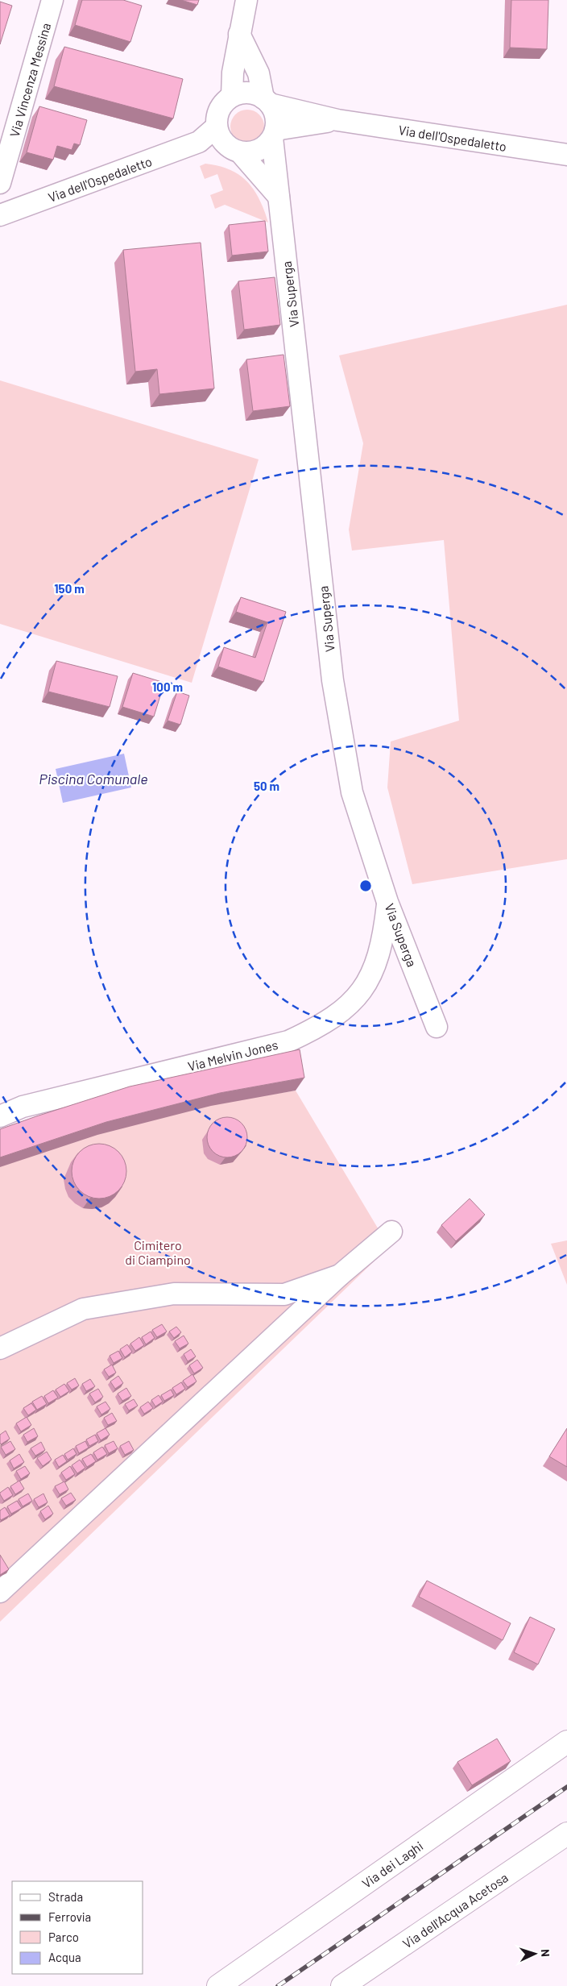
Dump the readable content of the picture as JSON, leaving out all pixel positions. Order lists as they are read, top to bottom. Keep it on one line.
{"streets":{"main road":["Via dei Laghi","Via dell'Acqua Acetosa"],"street":["Via Vincenza Messina","Via dell'Ospedaletto","Via Superga","Via Melvin Jones"]},"crossings":[["Via dell'Ospedaletto","Via Superga"],["Via Superga","Via Melvin Jones"]],"water":["Piscina Comunale"],"parks":["Cimitero di Ciampino"],"legend":["Strada","Ferrovia","Parco","Acqua"],"north":"right","rings":["150 m","100 m","50 m"]}
